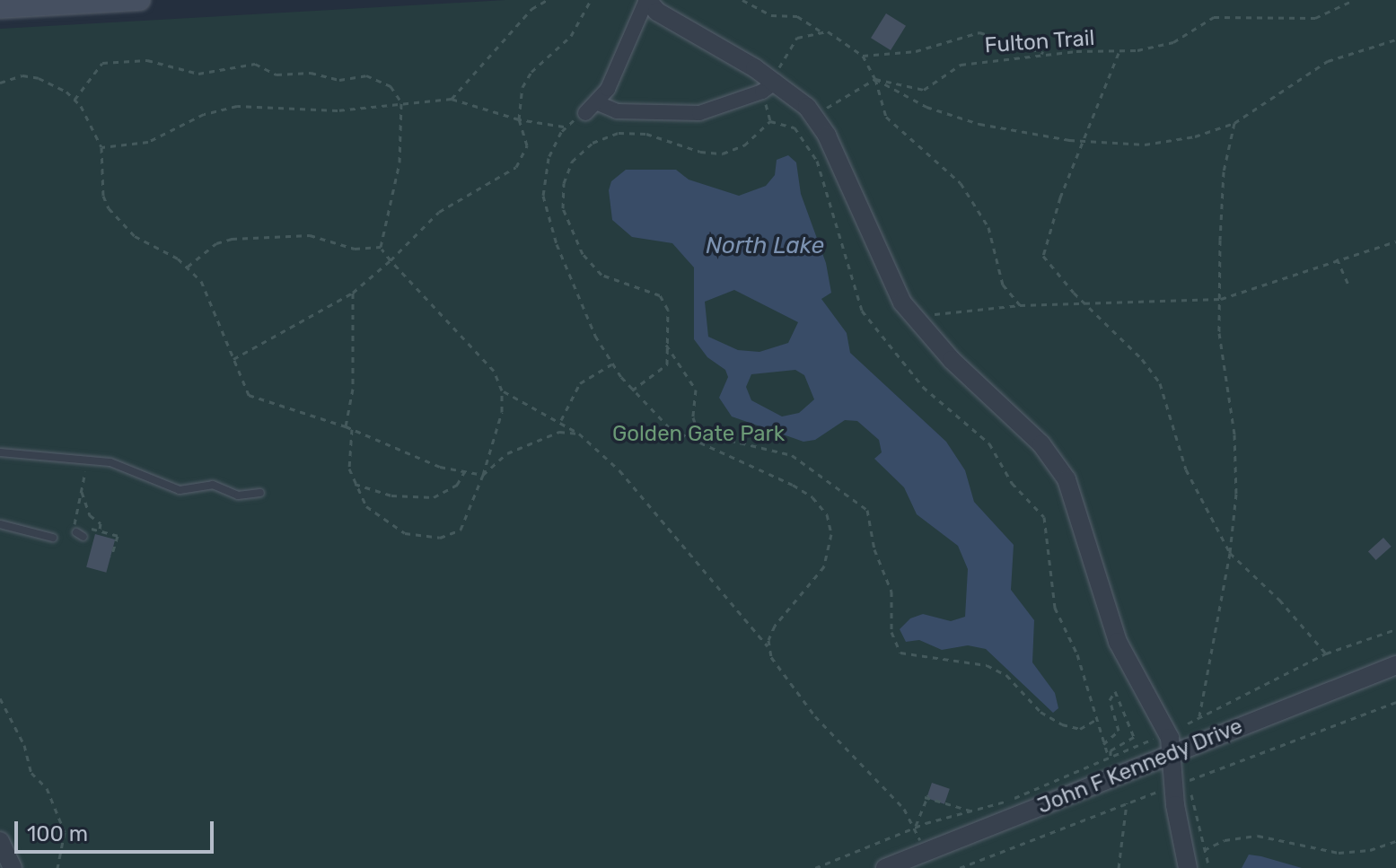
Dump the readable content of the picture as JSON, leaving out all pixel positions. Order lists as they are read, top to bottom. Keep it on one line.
{"streets":{"street":["John F Kennedy Drive"],"path":["Fulton Trail"]},"water":["North Lake"],"parks":["Golden Gate Park"],"scale_bar":"100 m"}
